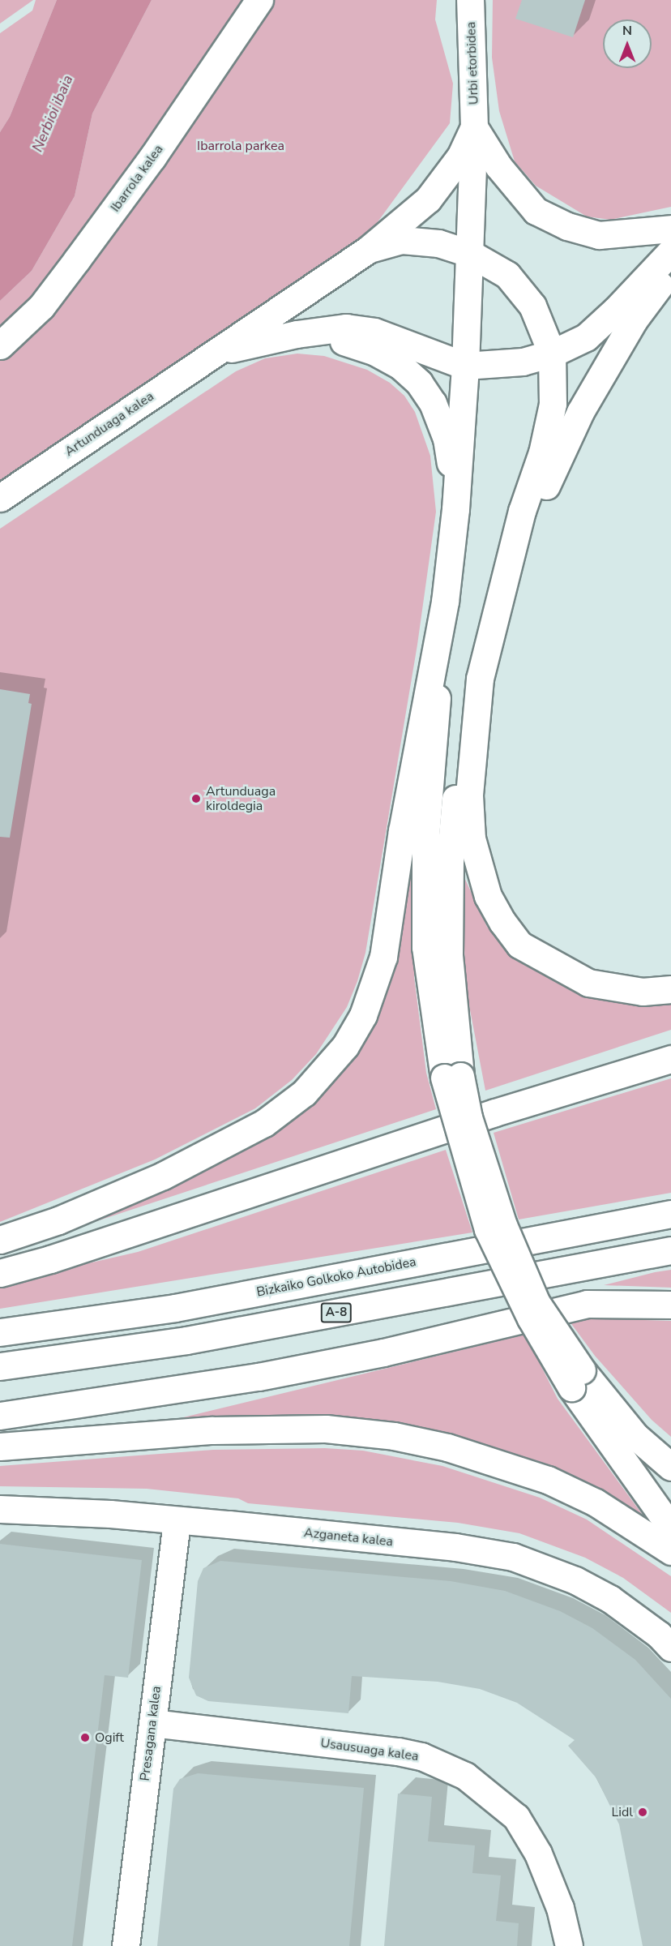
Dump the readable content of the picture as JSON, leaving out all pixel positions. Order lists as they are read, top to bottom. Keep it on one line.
{"streets":{"main road":["Urbi etorbidea","Ibarrola kalea","Artunduaga kalea","Bizkaiko Golkoko Autobidea","A-8","Azganeta kalea","Presagana kalea","Usausuaga kalea"]},"crossings":[["Urbi etorbidea","Artunduaga kalea"],["Azganeta kalea","Presagana kalea"],["Presagana kalea","Usausuaga kalea"]],"water":["Nerbioi ibaia"],"parks":["Ibarrola parkea"],"places":["Artunduaga kiroldegia","Ogift","Lidl"],"north":"top"}
